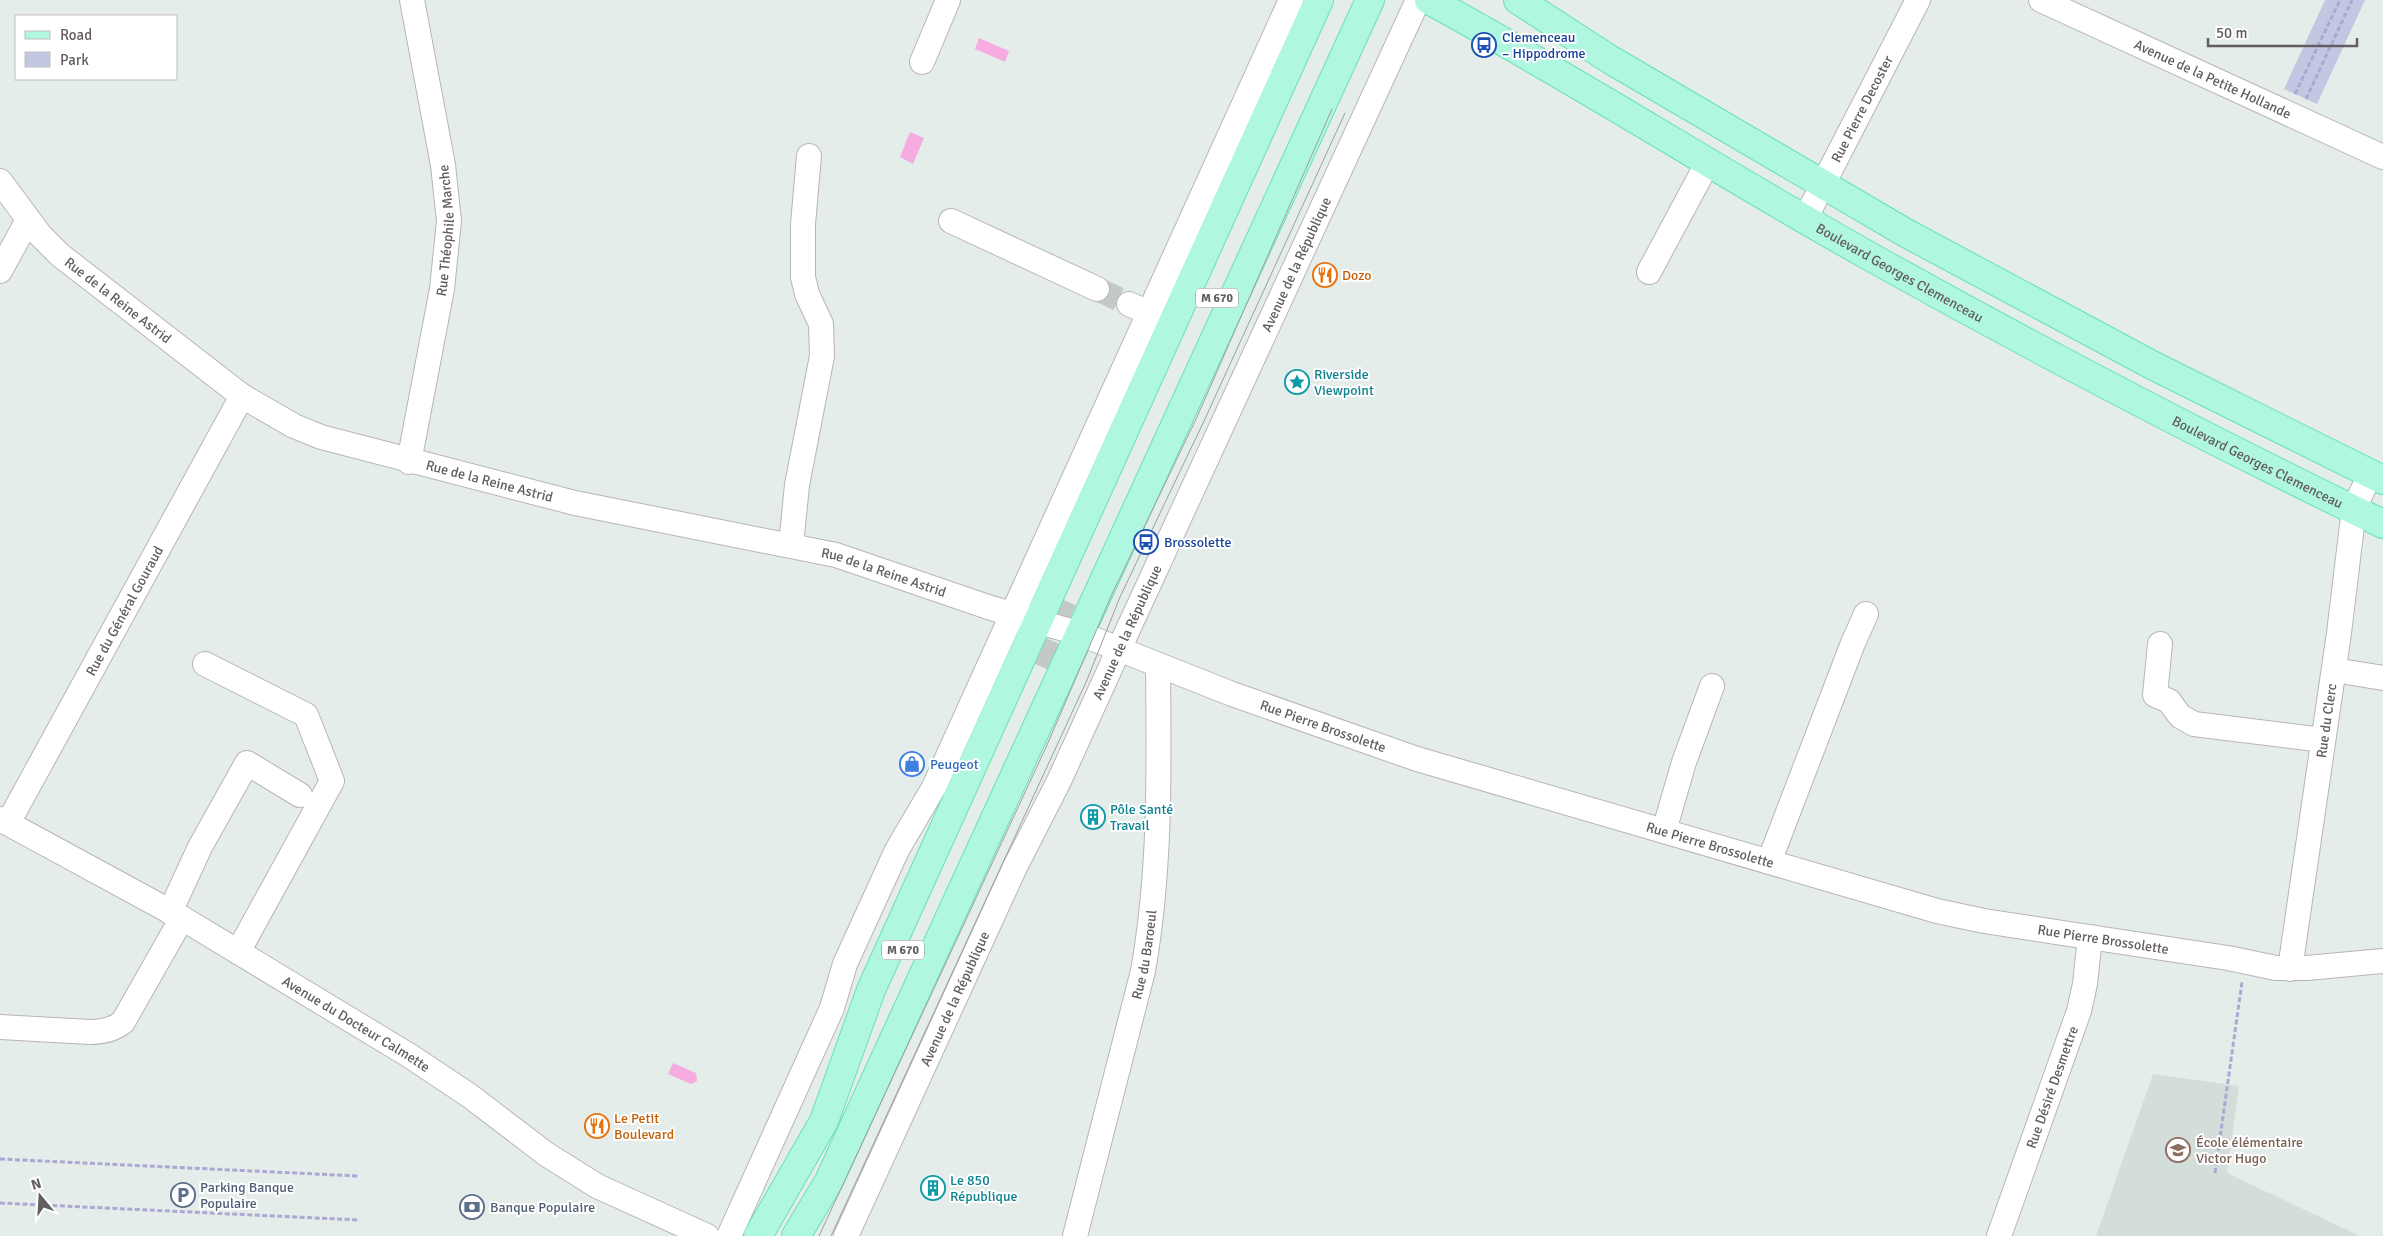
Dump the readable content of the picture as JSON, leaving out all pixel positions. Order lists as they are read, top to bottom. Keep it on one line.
{"streets":{"main road":["Boulevard Georges Clemenceau","M 670"],"street":["Avenue de la Petite Hollande","Rue Pierre Decoster","Rue Théophile Marche","Avenue de la République","Rue de la Reine Astrid","Rue du Général Gouraud","Rue du Clerc","Rue Pierre Brossolette","Rue du Baroeul","Avenue du Docteur Calmette","Rue Désiré Desmettre"]},"crossings":[["Rue Pierre Decoster","Boulevard Georges Clemenceau"],["Rue Théophile Marche","Rue de la Reine Astrid"],["Avenue de la République","Rue Pierre Brossolette"],["Boulevard Georges Clemenceau","Rue du Clerc"],["Rue de la Reine Astrid","Rue du Général Gouraud"],["Rue de la Reine Astrid","Rue Pierre Brossolette"],["Rue du Général Gouraud","Avenue du Docteur Calmette"],["Rue du Clerc","Rue Pierre Brossolette"],["Rue Pierre Brossolette","Rue du Baroeul"],["Rue Pierre Brossolette","Rue Désiré Desmettre"]],"places":{"bus stop":["Clemenceau – Hippodrome","Brossolette"],"restaurant":["Dozo","Le Petit Boulevard"],"place":["Riverside Viewpoint"],"shop":["Peugeot"],"building":["Pôle Santé Travail","Le 850 République"],"school or university":["École élémentaire Victor Hugo"],"parking":["Parking Banque Populaire"],"bank":["Banque Populaire"]},"legend":["Road","Park"],"scale_bar":"50 m","north":"top"}
